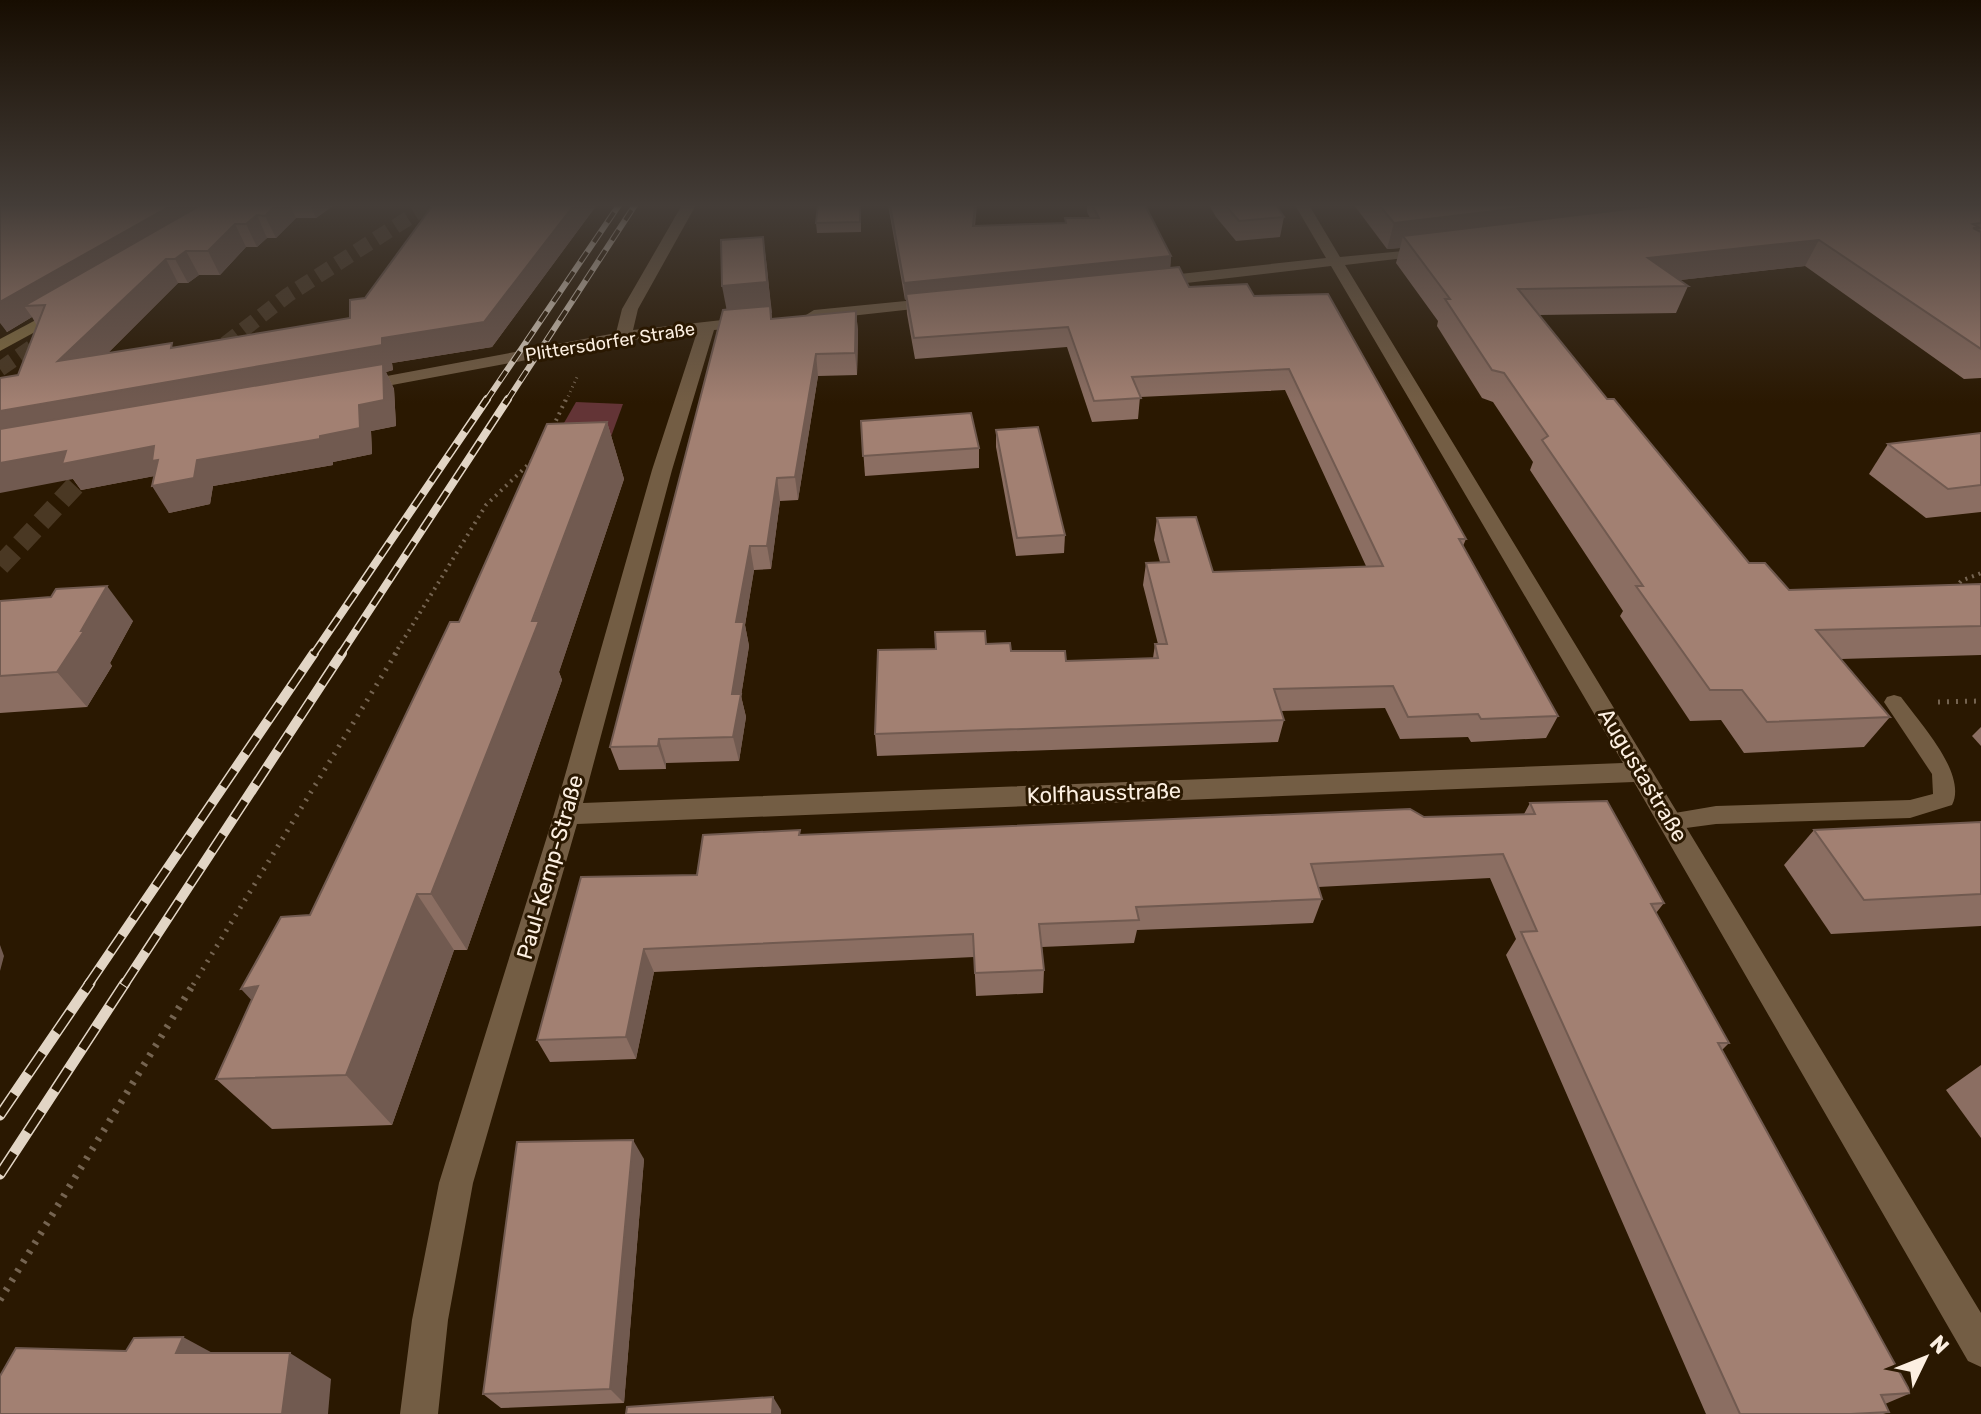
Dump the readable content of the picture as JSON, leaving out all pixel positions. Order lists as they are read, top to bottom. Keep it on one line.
{"streets":{"street":["Plittersdorfer Straße","Augustastraße","Kolfhausstraße","Paul-Kemp-Straße"]},"crossings":[["Plittersdorfer Straße","Paul-Kemp-Straße"],["Augustastraße","Kolfhausstraße"],["Kolfhausstraße","Paul-Kemp-Straße"]],"north":"top right"}
